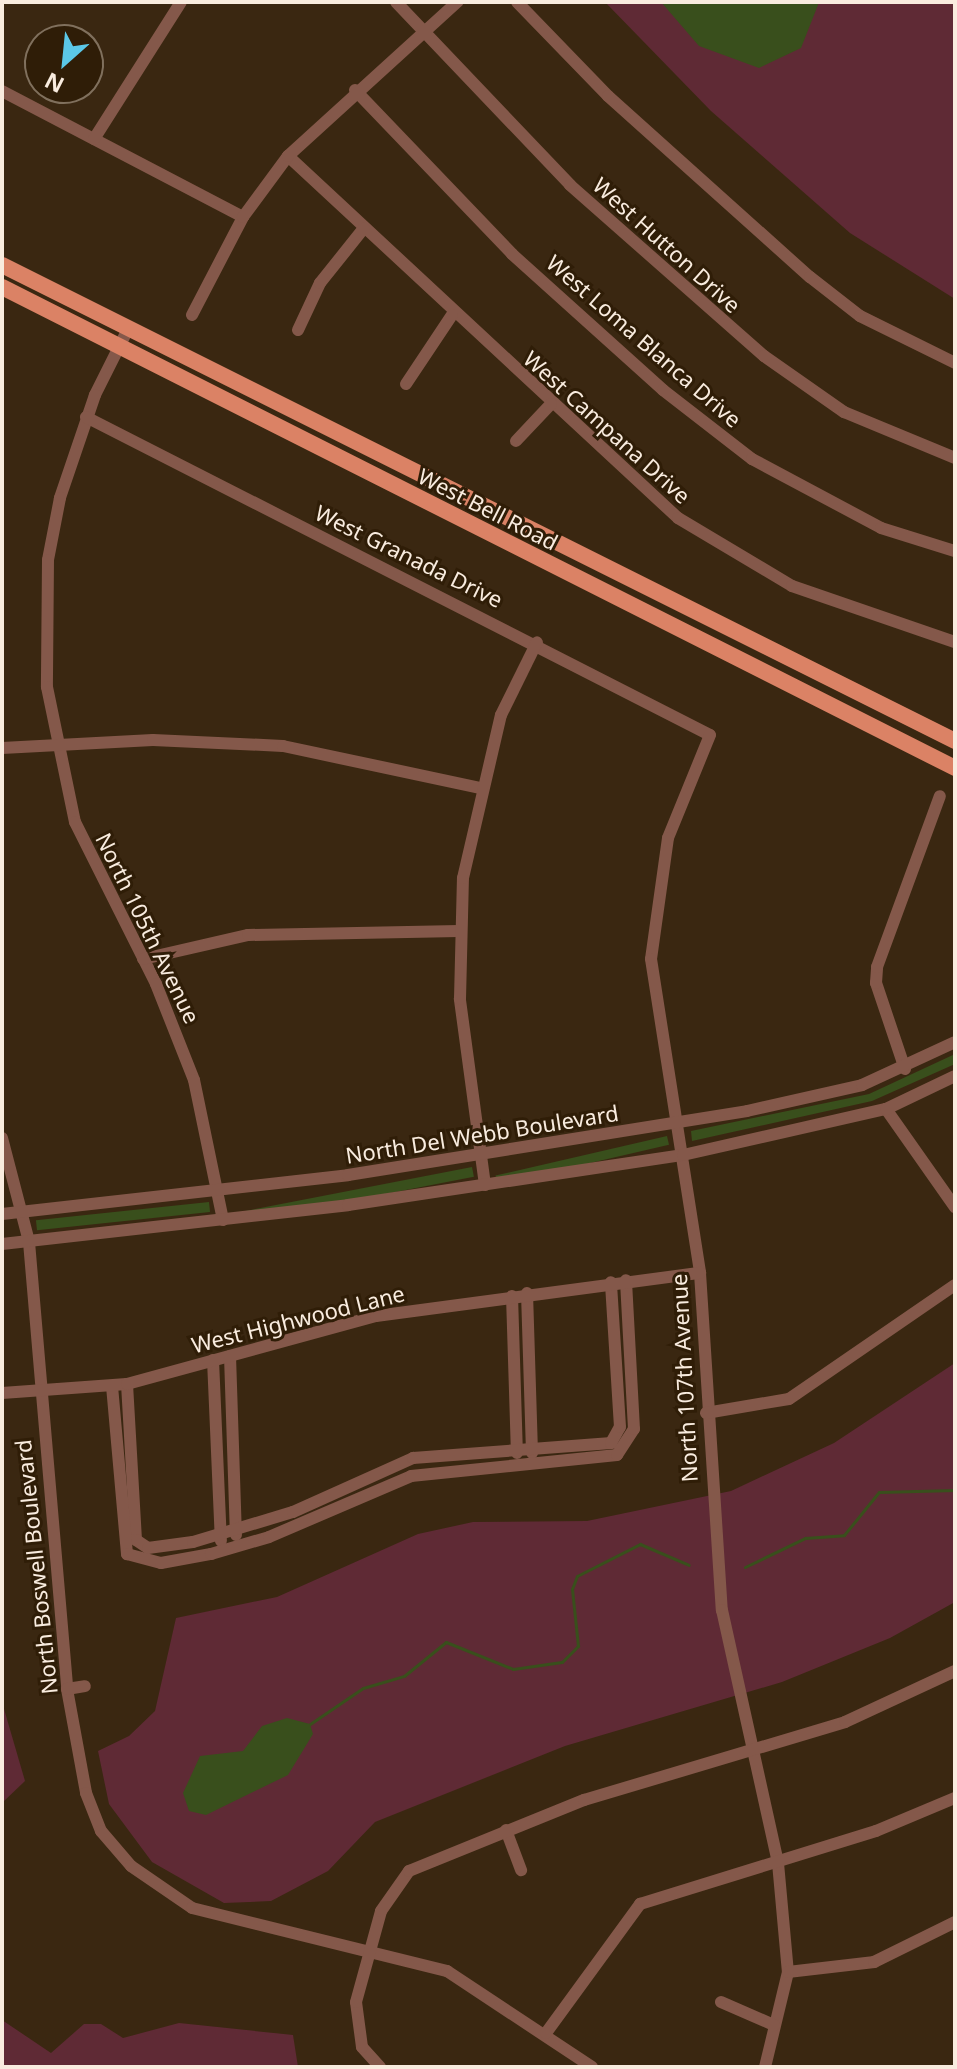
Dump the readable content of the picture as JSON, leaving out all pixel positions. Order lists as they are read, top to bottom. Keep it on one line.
{"streets":{"main road":["West Bell Road"],"street":["West Hutton Drive","West Loma Blanca Drive","West Campana Drive","West Granada Drive","North 105th Avenue","North Del Webb Boulevard","West Highwood Lane","North 107th Avenue","North Boswell Boulevard"]},"crossings":[["West Bell Road","North 105th Avenue"],["West Granada Drive","North 105th Avenue"],["West Granada Drive","North 107th Avenue"],["North 105th Avenue","North Del Webb Boulevard"],["North Del Webb Boulevard","North 107th Avenue"],["North Del Webb Boulevard","North Boswell Boulevard"],["West Highwood Lane","North 107th Avenue"],["West Highwood Lane","North Boswell Boulevard"]],"north":"bottom left"}
